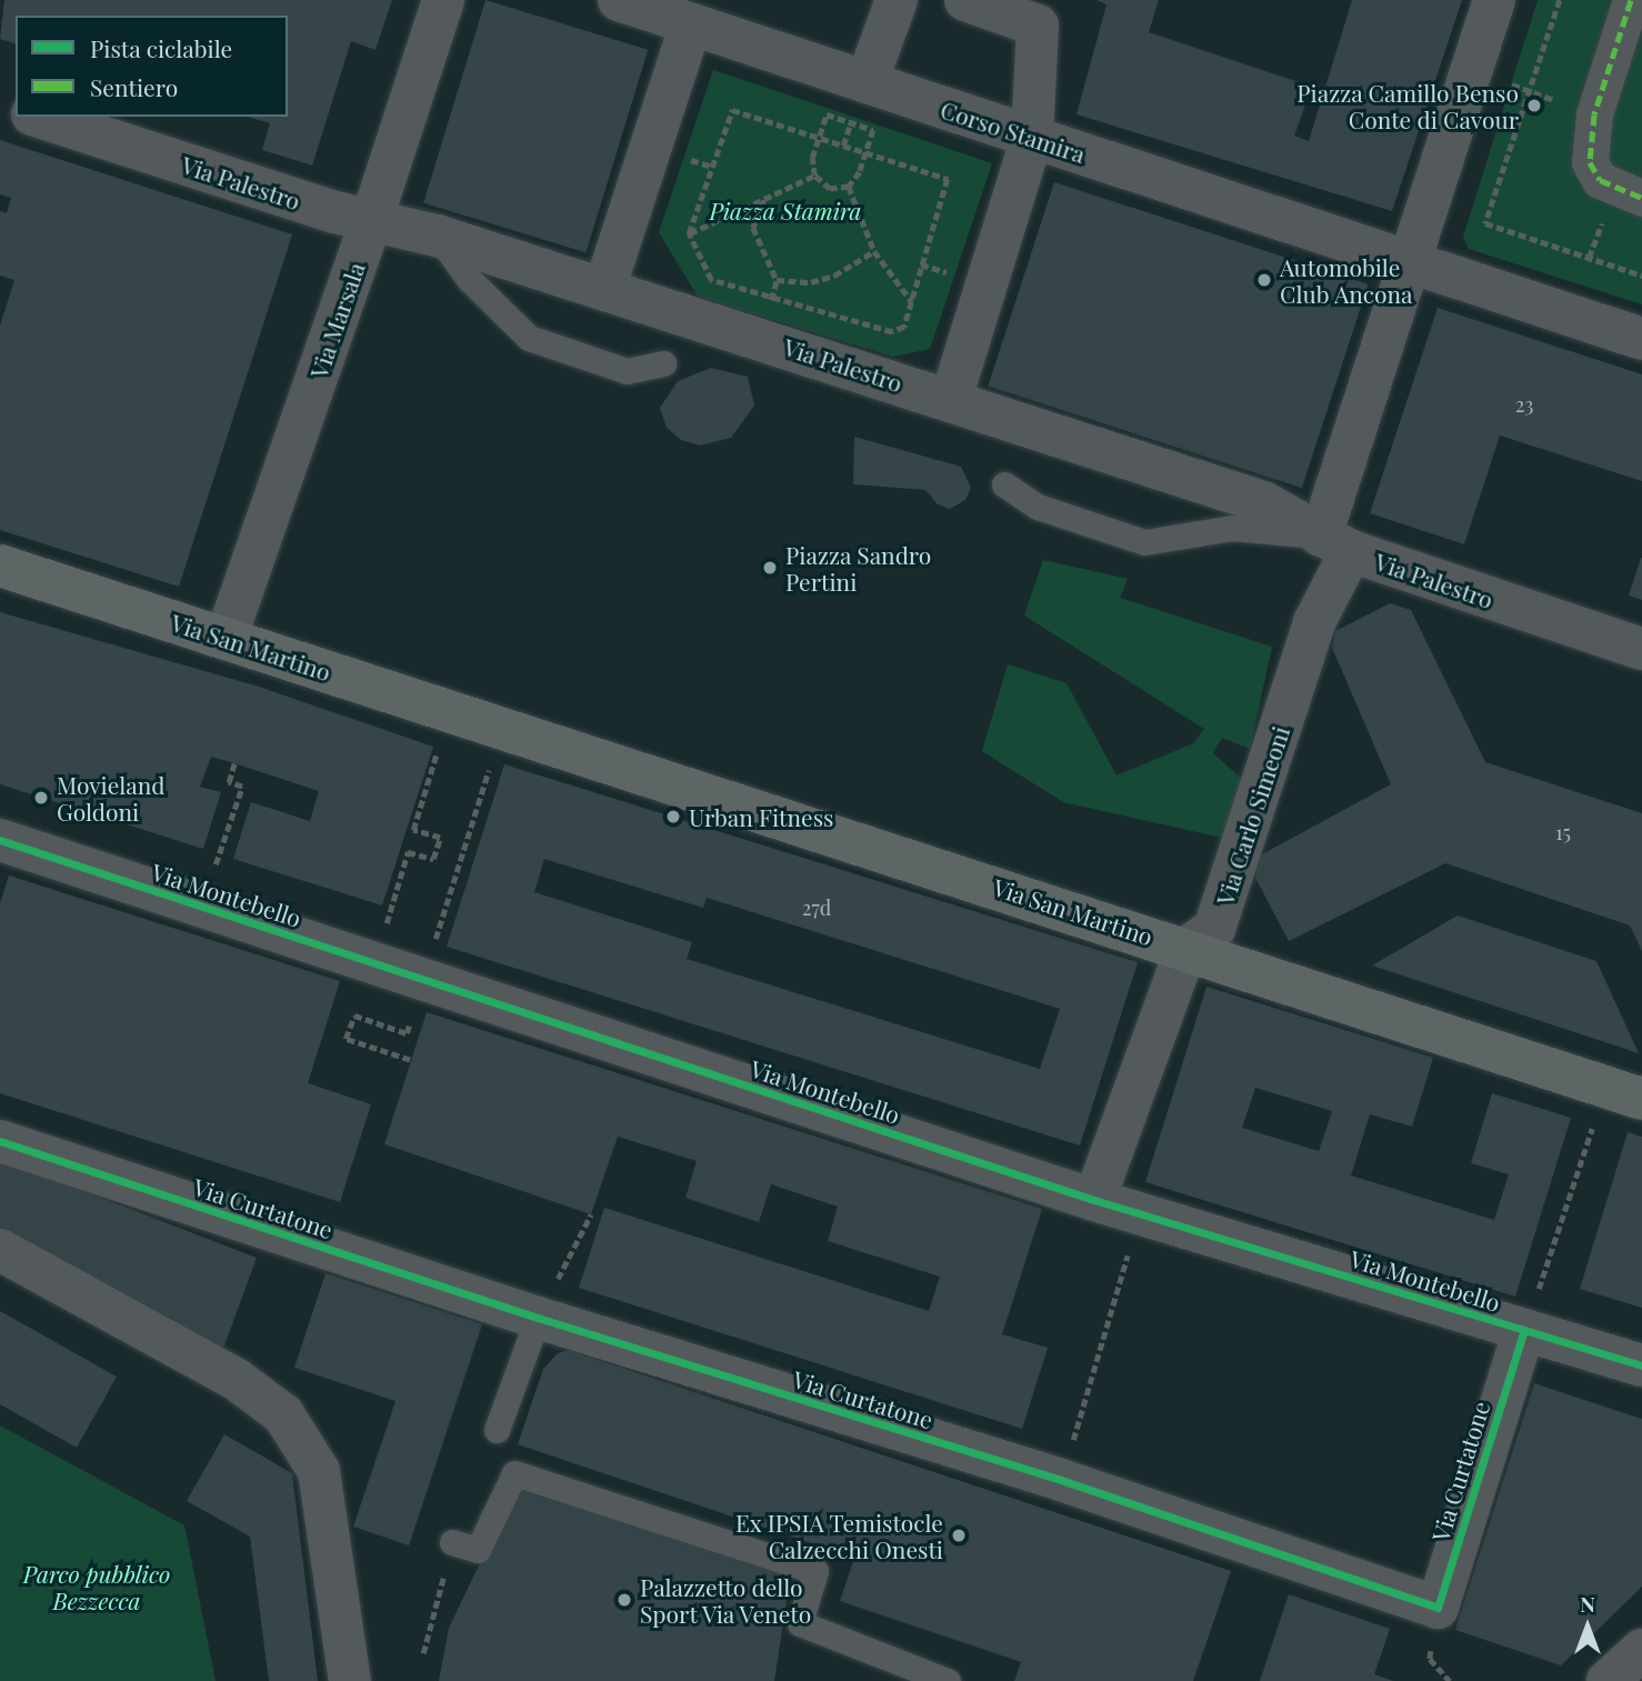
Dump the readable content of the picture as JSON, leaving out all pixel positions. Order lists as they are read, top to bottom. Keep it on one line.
{"streets":{"main road":["Via San Martino"],"street":["Corso Stamira","Via Palestro","Via Marsala","Via Carlo Simeoni","Via Montebello","Via Curtatone"]},"crossings":[["Corso Stamira","Via Carlo Simeoni"],["Via Palestro","Via Marsala"],["Via Palestro","Via Carlo Simeoni"],["Via Marsala","Via San Martino"],["Via San Martino","Via Carlo Simeoni"],["Via Montebello","Via Curtatone"]],"parks":["Piazza Stamira","Parco pubblico Bezzecca"],"places":["Piazza Camillo Benso Conte di Cavour","Automobile Club Ancona","Piazza Sandro Pertini","Movieland Goldoni","Urban Fitness","Ex IPSIA Temistocle Calzecchi Onesti","Palazzetto dello Sport Via Veneto"],"house_numbers":["23","15","27d"],"legend":["Pista ciclabile","Sentiero"],"north":"top"}
